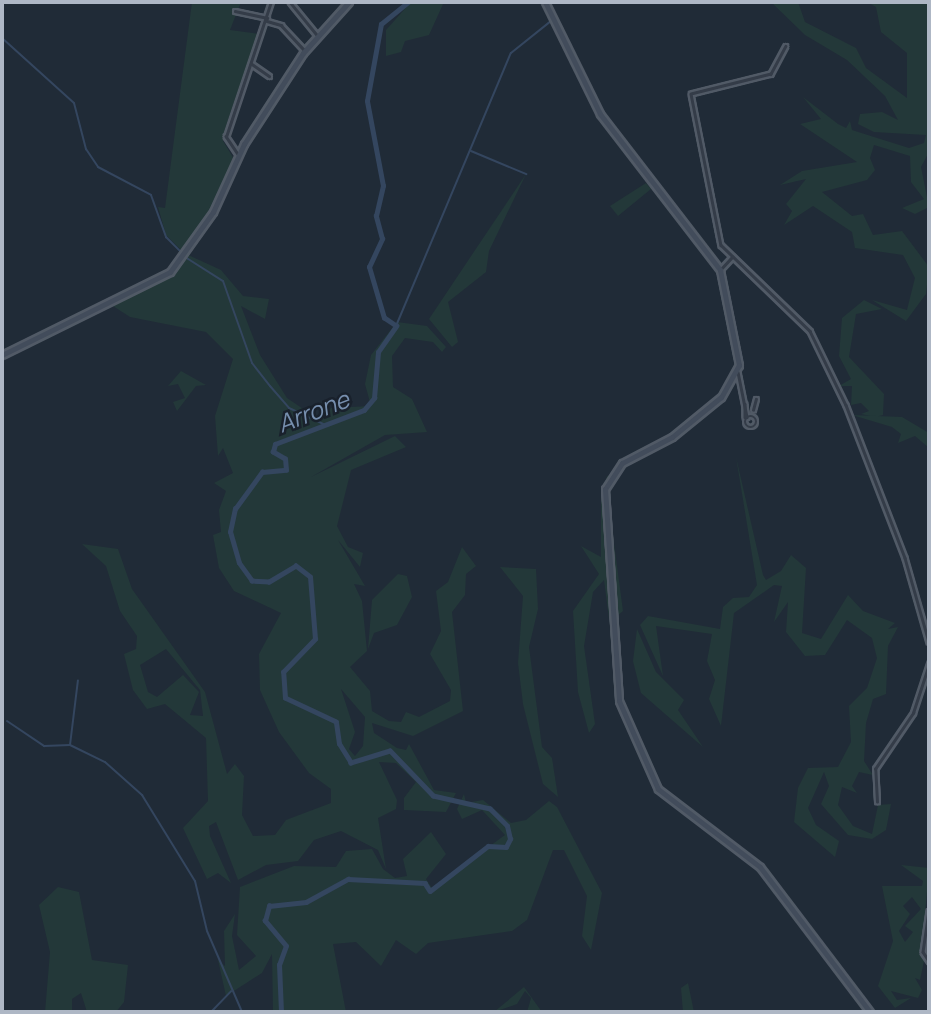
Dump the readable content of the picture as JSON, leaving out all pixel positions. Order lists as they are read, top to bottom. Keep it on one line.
{"water":["Arrone"]}
